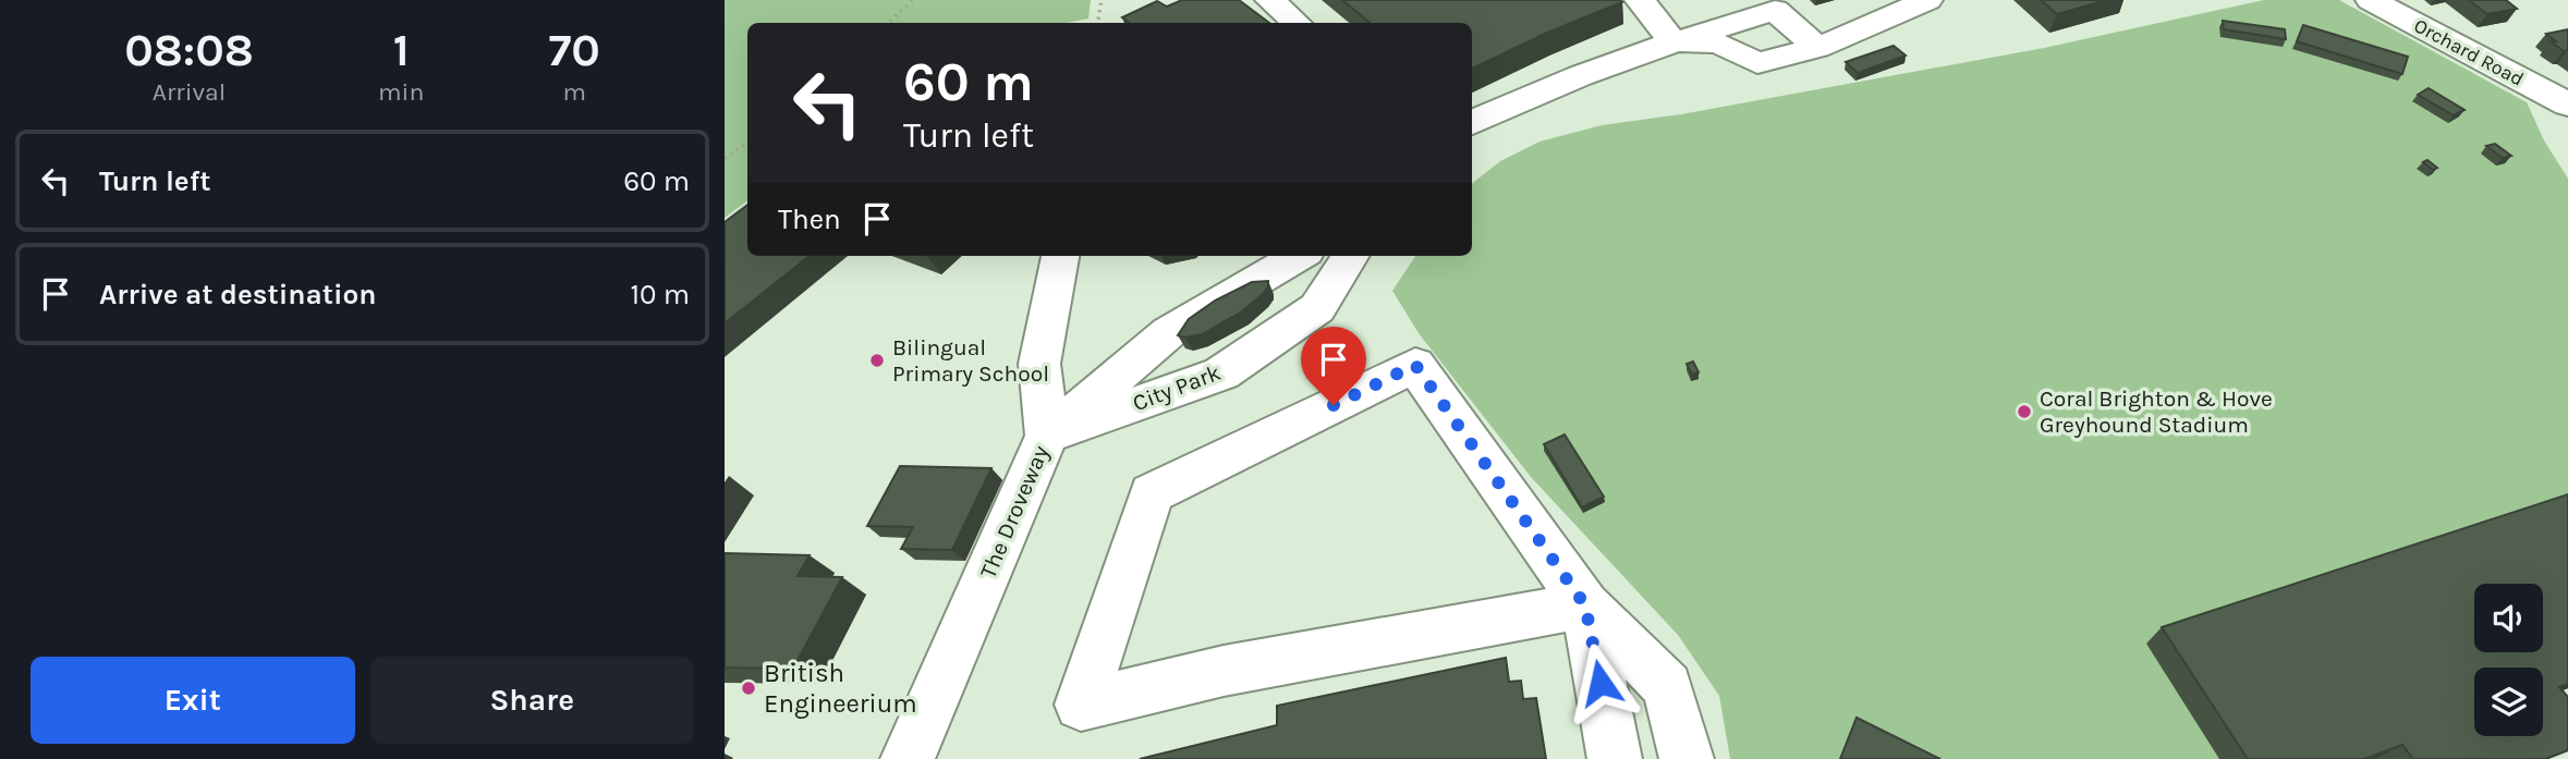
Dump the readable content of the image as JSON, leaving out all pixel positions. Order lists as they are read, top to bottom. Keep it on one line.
{"streets":{"street":["Orchard Road","City Park","The Droveway"]},"crossings":[["City Park","The Droveway"]],"places":["Bilingual Primary School","Coral Brighton & Hove Greyhound Stadium","British Engineerium"],"page":{"eta":["08:08","Arrival","1","min","70","m"],"turn":["60 m","Turn left"],"list":[{"name":"Turn left","value":"60 m"},{"name":"Arrive at destination","value":"10 m"}],"then":"Then","buttons":["Exit","Share"]}}
